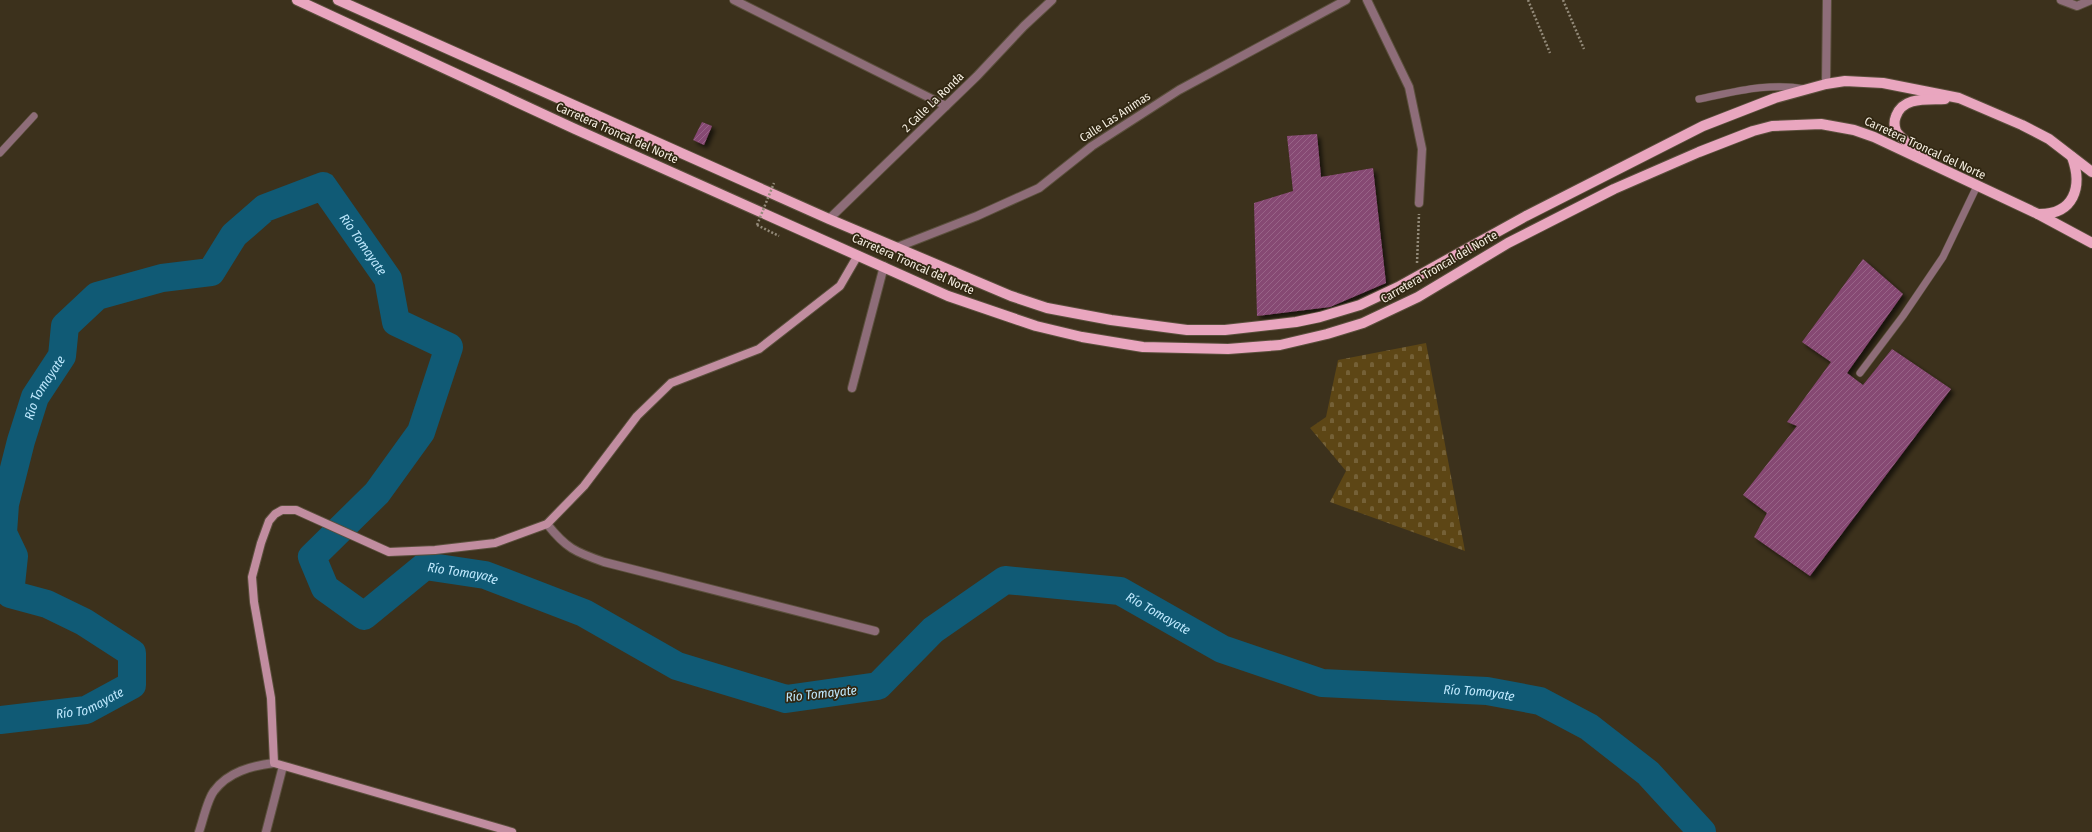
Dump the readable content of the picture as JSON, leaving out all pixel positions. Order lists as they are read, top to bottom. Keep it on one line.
{"streets":{"main road":["Carretera Troncal del Norte"],"street":["2 Calle La Ronda","Calle Las Animas"]},"crossings":[["2 Calle La Ronda","Carretera Troncal del Norte"],["Calle Las Animas","Carretera Troncal del Norte"]],"water":["Río Tomayate"]}
